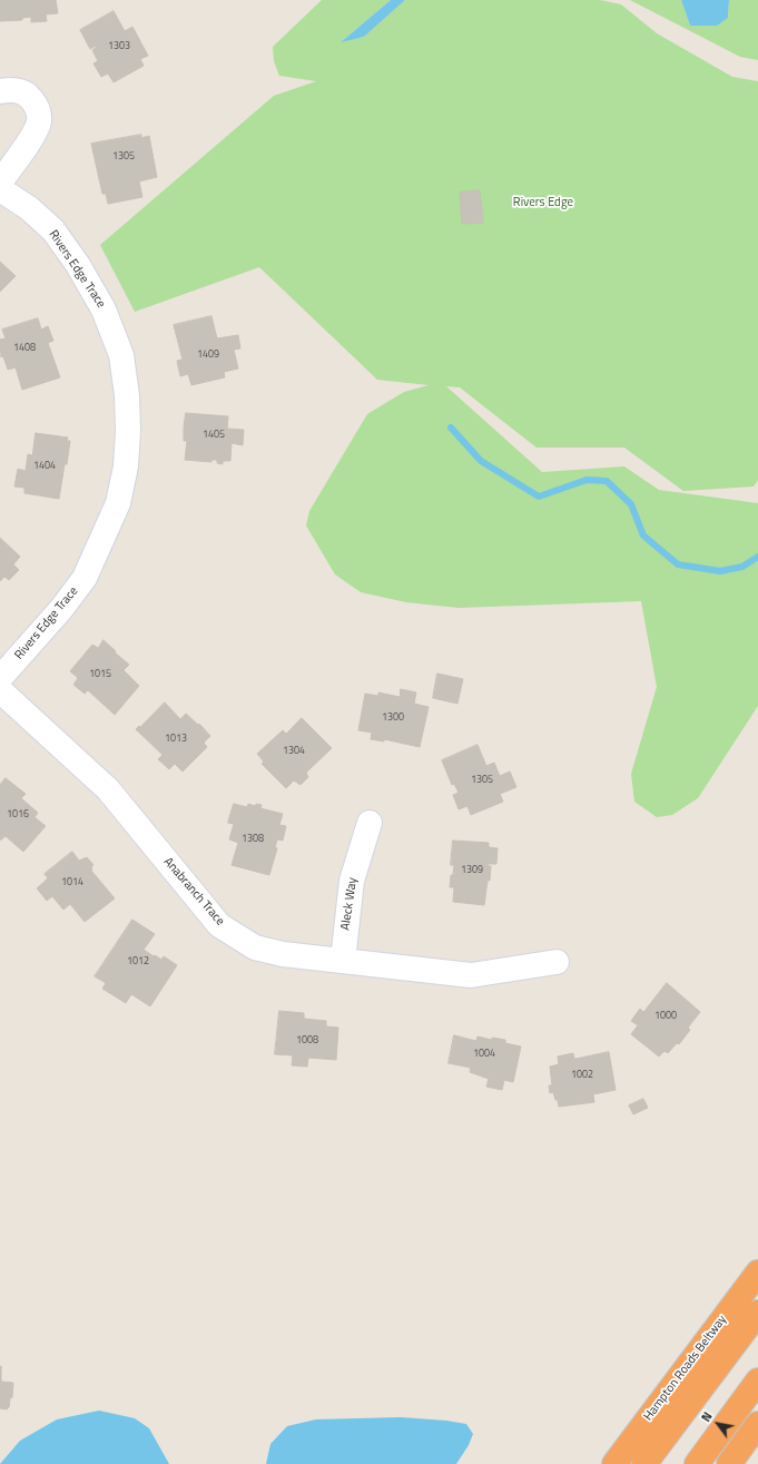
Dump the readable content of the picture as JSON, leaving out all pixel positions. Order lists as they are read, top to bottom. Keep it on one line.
{"streets":{"highway":["Hampton Roads Beltway"],"street":["Rivers Edge Trace","Anabranch Trace","Aleck Way"]},"crossings":[["Anabranch Trace","Aleck Way"]],"parks":["Rivers Edge"],"house_numbers":["1303","1305","1408","1409","1405","1404","1015","1300","1013","1304","1305","1016","1308","1309","1014","1012","1000","1008","1004","1002"],"north":"top left"}
